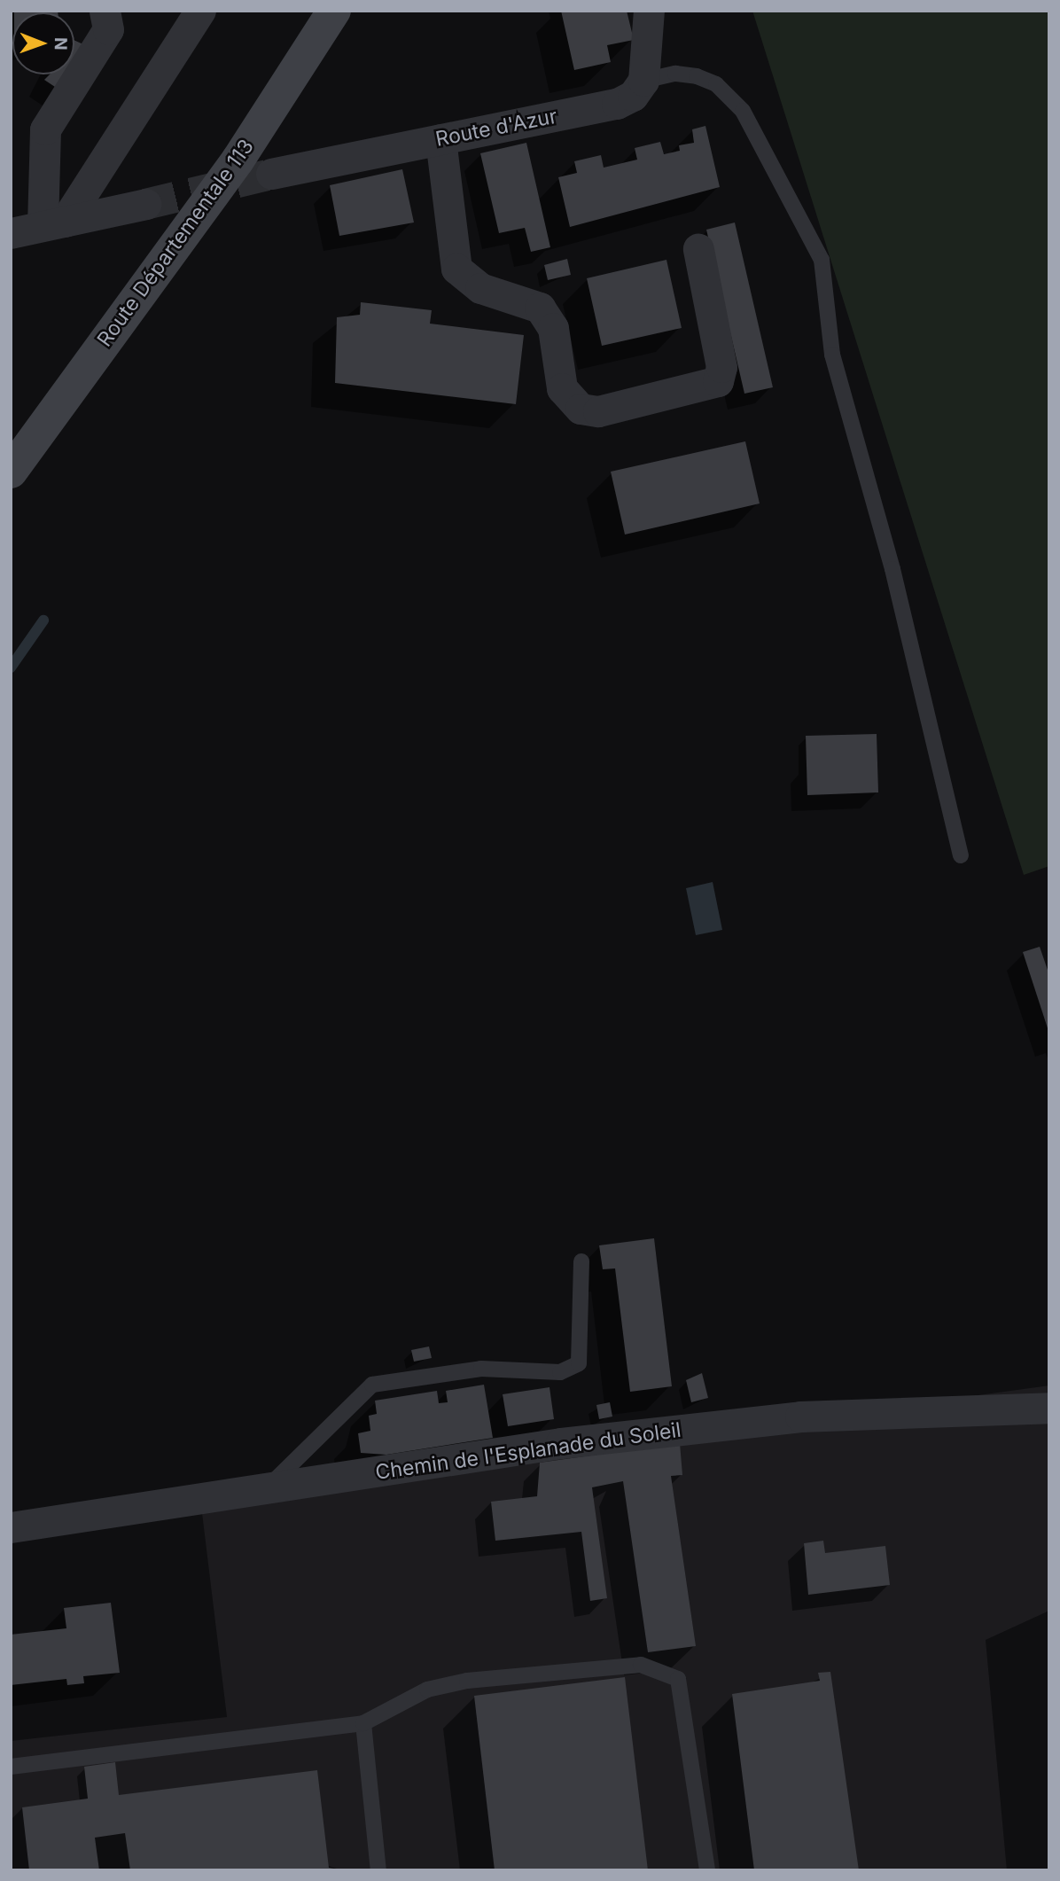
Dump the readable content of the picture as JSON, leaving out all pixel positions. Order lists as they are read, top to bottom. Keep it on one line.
{"streets":{"main road":["Route Départementale 113"],"street":["Route d'Azur","Chemin de l'Esplanade du Soleil"]},"north":"right"}
